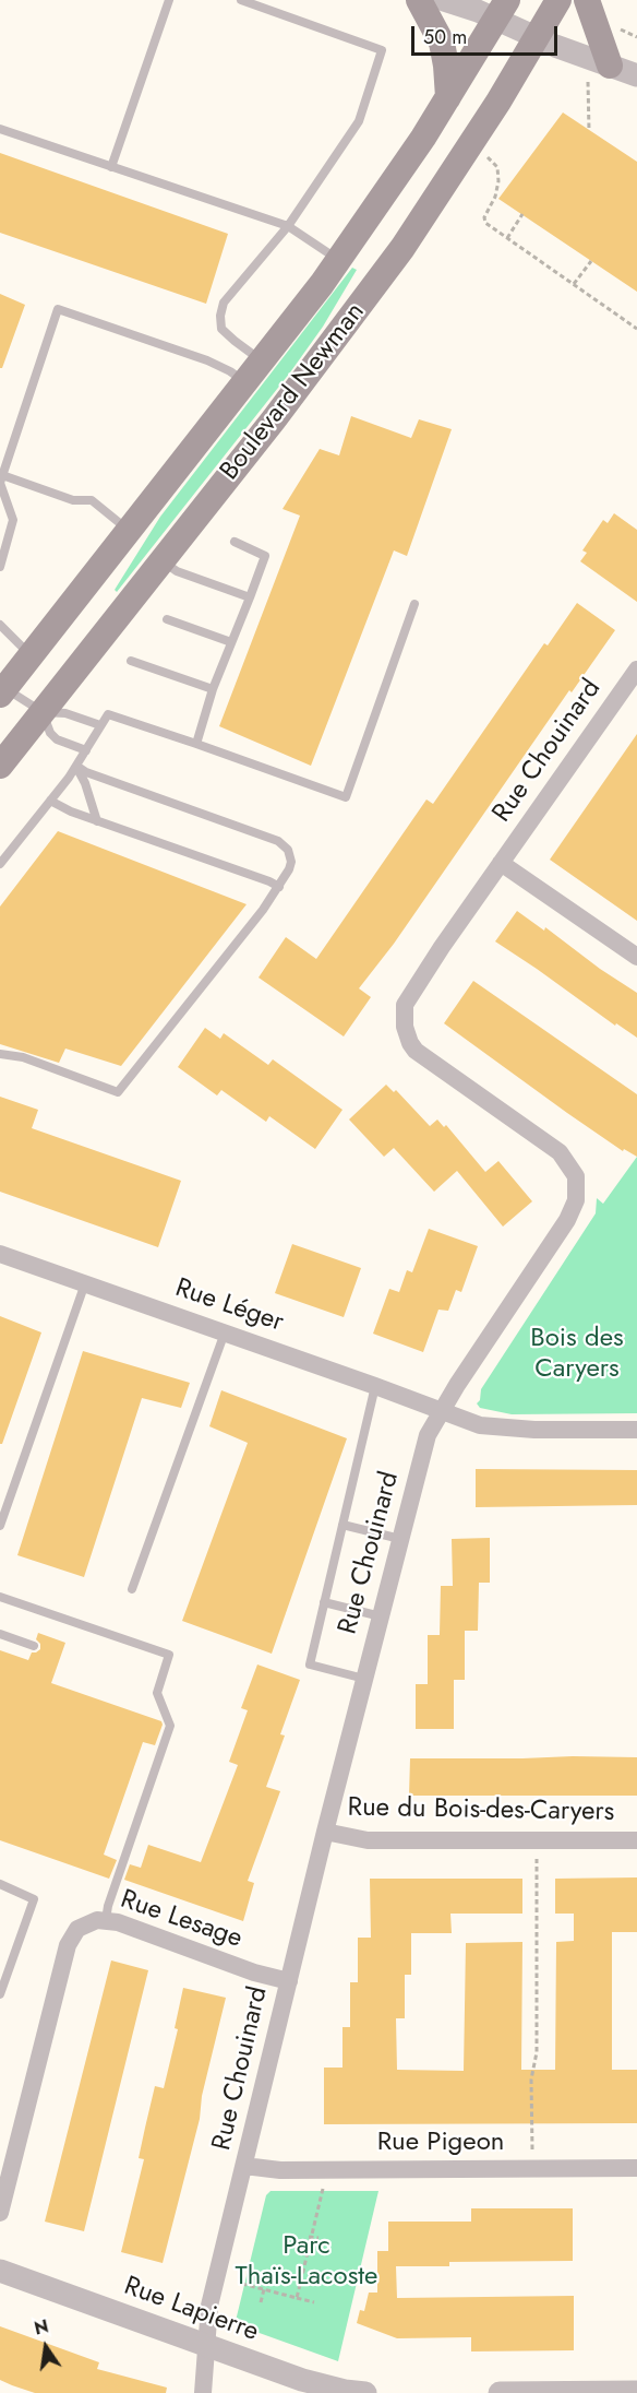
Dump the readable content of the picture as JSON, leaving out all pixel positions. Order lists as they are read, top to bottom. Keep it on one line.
{"streets":{"main road":["Boulevard Newman"],"street":["Rue Chouinard","Rue Léger","Rue du Bois-des-Caryers","Rue Lesage","Rue Pigeon","Rue Lapierre"]},"crossings":[["Rue Chouinard","Rue Léger"],["Rue Chouinard","Rue du Bois-des-Caryers"],["Rue Chouinard","Rue Lesage"],["Rue Chouinard","Rue Pigeon"],["Rue Chouinard","Rue Lapierre"]],"parks":["Bois des Caryers","Parc Thaïs-Lacoste"],"scale_bar":"50 m","north":"top"}
